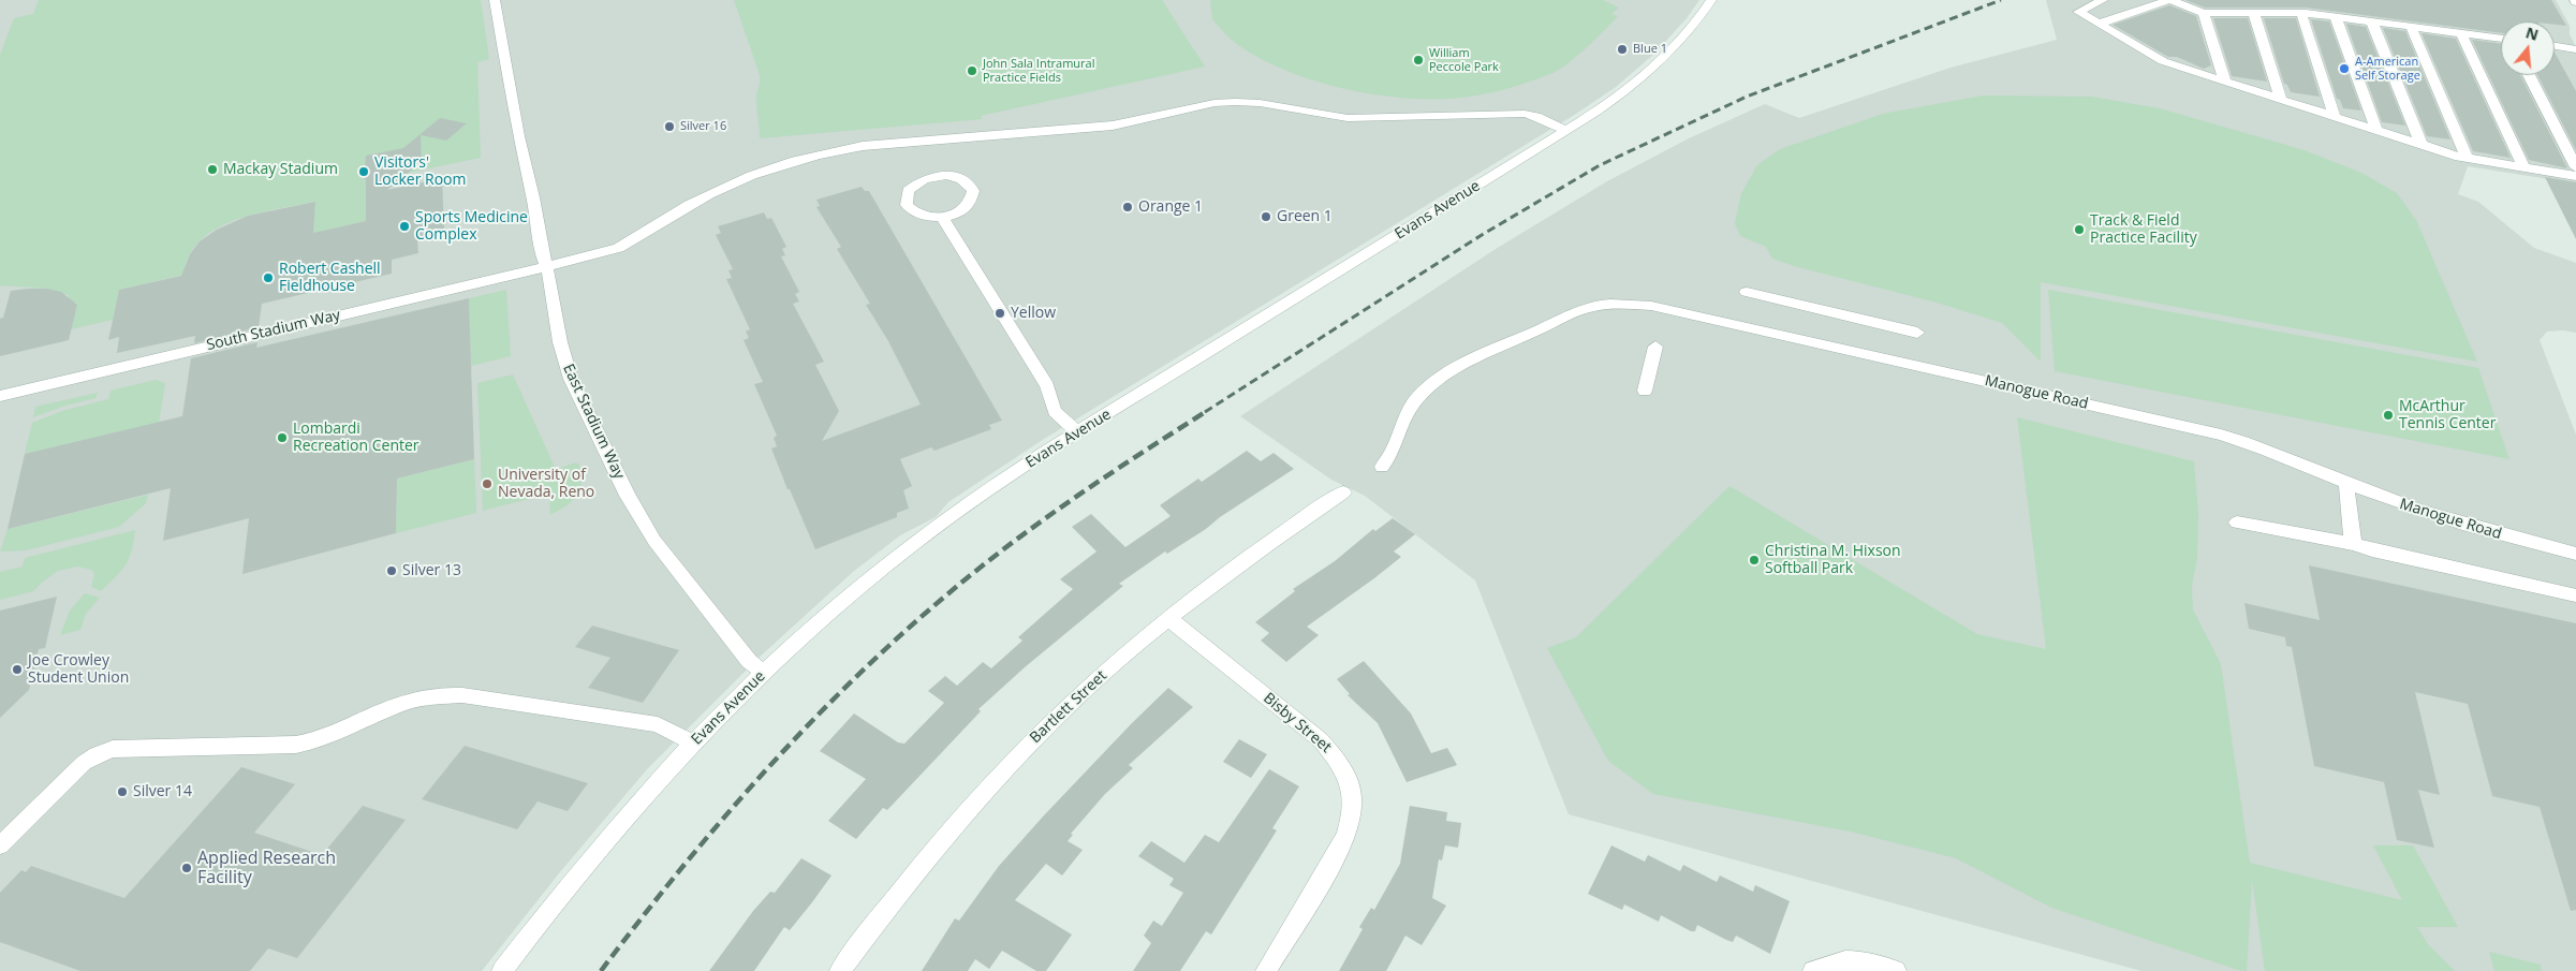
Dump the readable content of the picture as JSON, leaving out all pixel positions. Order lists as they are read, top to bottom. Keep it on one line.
{"streets":{"street":["Evans Avenue","South Stadium Way","Manogue Road","East Stadium Way","Bartlett Street","Bisby Street"]},"crossings":[["Evans Avenue","South Stadium Way"],["Evans Avenue","East Stadium Way"],["South Stadium Way","East Stadium Way"],["Bartlett Street","Bisby Street"]],"places":["Blue 1","William Peccole Park","A-American Self Storage","John Sala Intramural Practice Fields","Silver 16","Mackay Stadium","Visitors' Locker Room","Orange 1","Green 1","Sports Medicine Complex","Track & Field Practice Facility","Robert Cashell Fieldhouse","Yellow","McArthur Tennis Center","Lombardi Recreation Center","University of Nevada, Reno","Christina M. Hixson Softball Park","Silver 13","Joe Crowley Student Union","Silver 14","Applied Research Facility"],"north":"top"}
